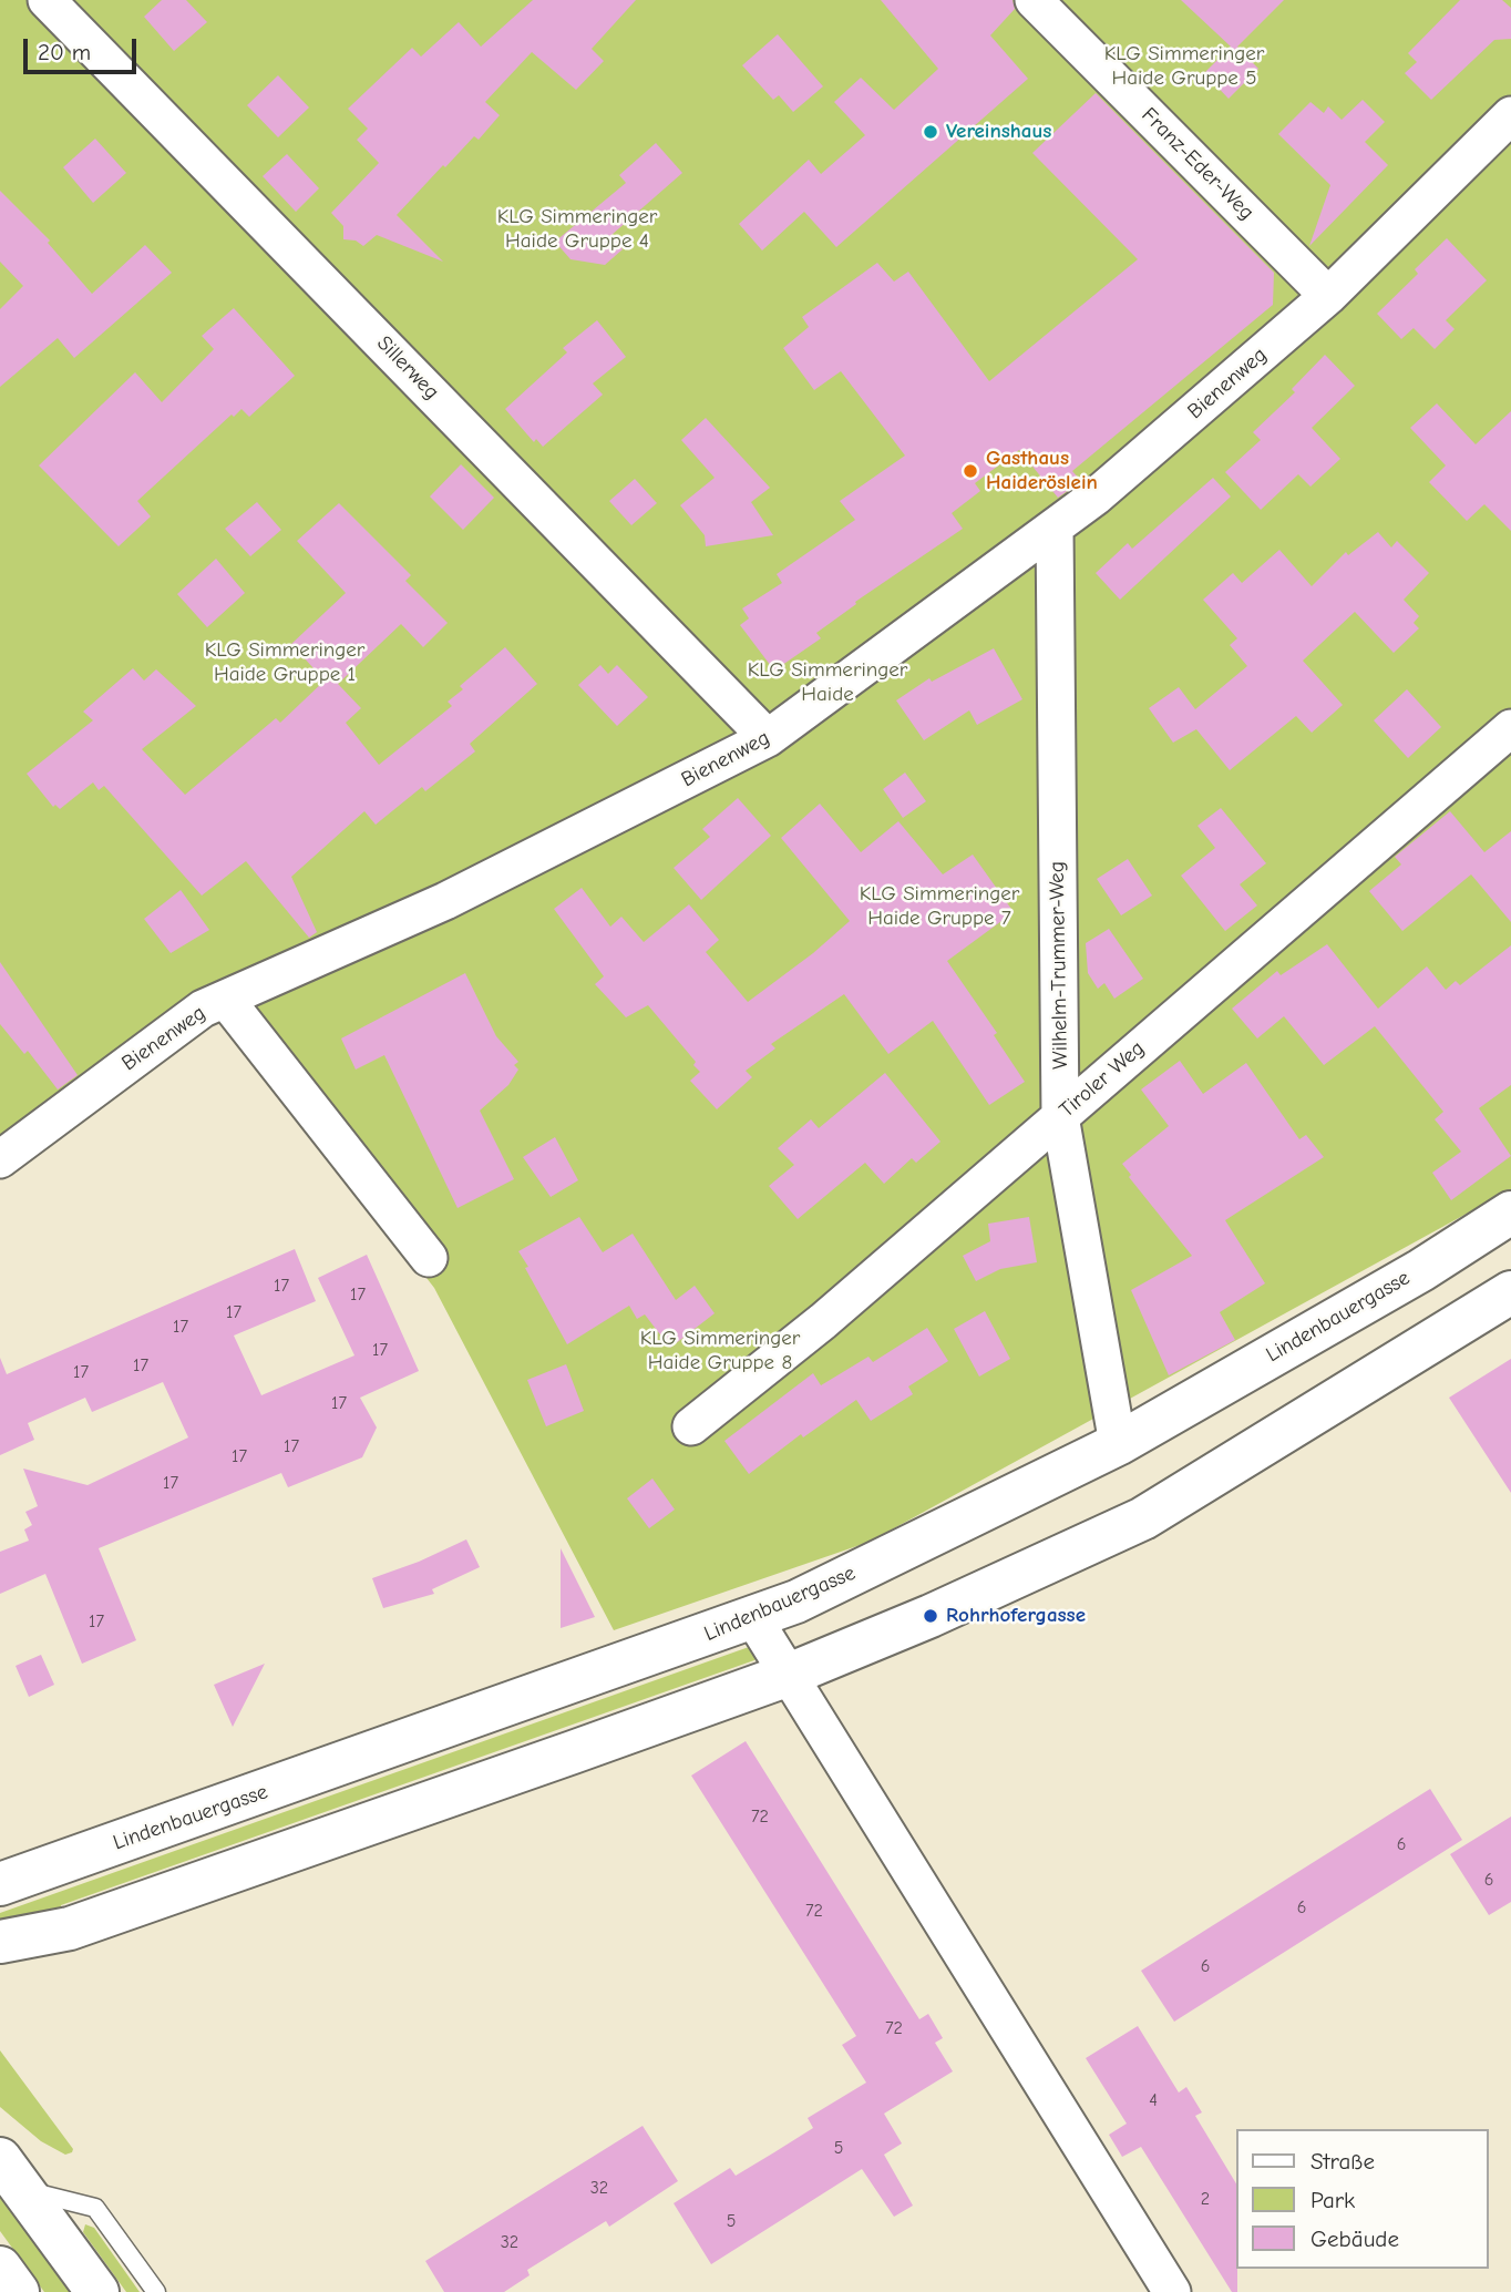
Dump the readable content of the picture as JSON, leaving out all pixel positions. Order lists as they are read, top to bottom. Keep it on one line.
{"streets":{"street":["Franz-Eder-Weg","Sillerweg","Bienenweg","Wilhelm-Trummer-Weg","Tiroler Weg","Lindenbauergasse"]},"crossings":[["Franz-Eder-Weg","Bienenweg"],["Sillerweg","Bienenweg"],["Bienenweg","Wilhelm-Trummer-Weg"],["Wilhelm-Trummer-Weg","Tiroler Weg"],["Wilhelm-Trummer-Weg","Lindenbauergasse"]],"parks":["KLG Simmeringer Haide Gruppe 5","KLG Simmeringer Haide Gruppe 4","KLG Simmeringer Haide Gruppe 1","KLG Simmeringer Haide","KLG Simmeringer Haide Gruppe 7","KLG Simmeringer Haide Gruppe 8"],"places":["Vereinshaus","Gasthaus Haideröslein","Rohrhofergasse"],"house_numbers":["17","17","17","17","17","17","17","17","17","17","17","17","72","6","6","6","72","6","72","4","5","32","2","5","32"],"legend":["Straße","Park","Gebäude"],"scale_bar":"20 m"}
